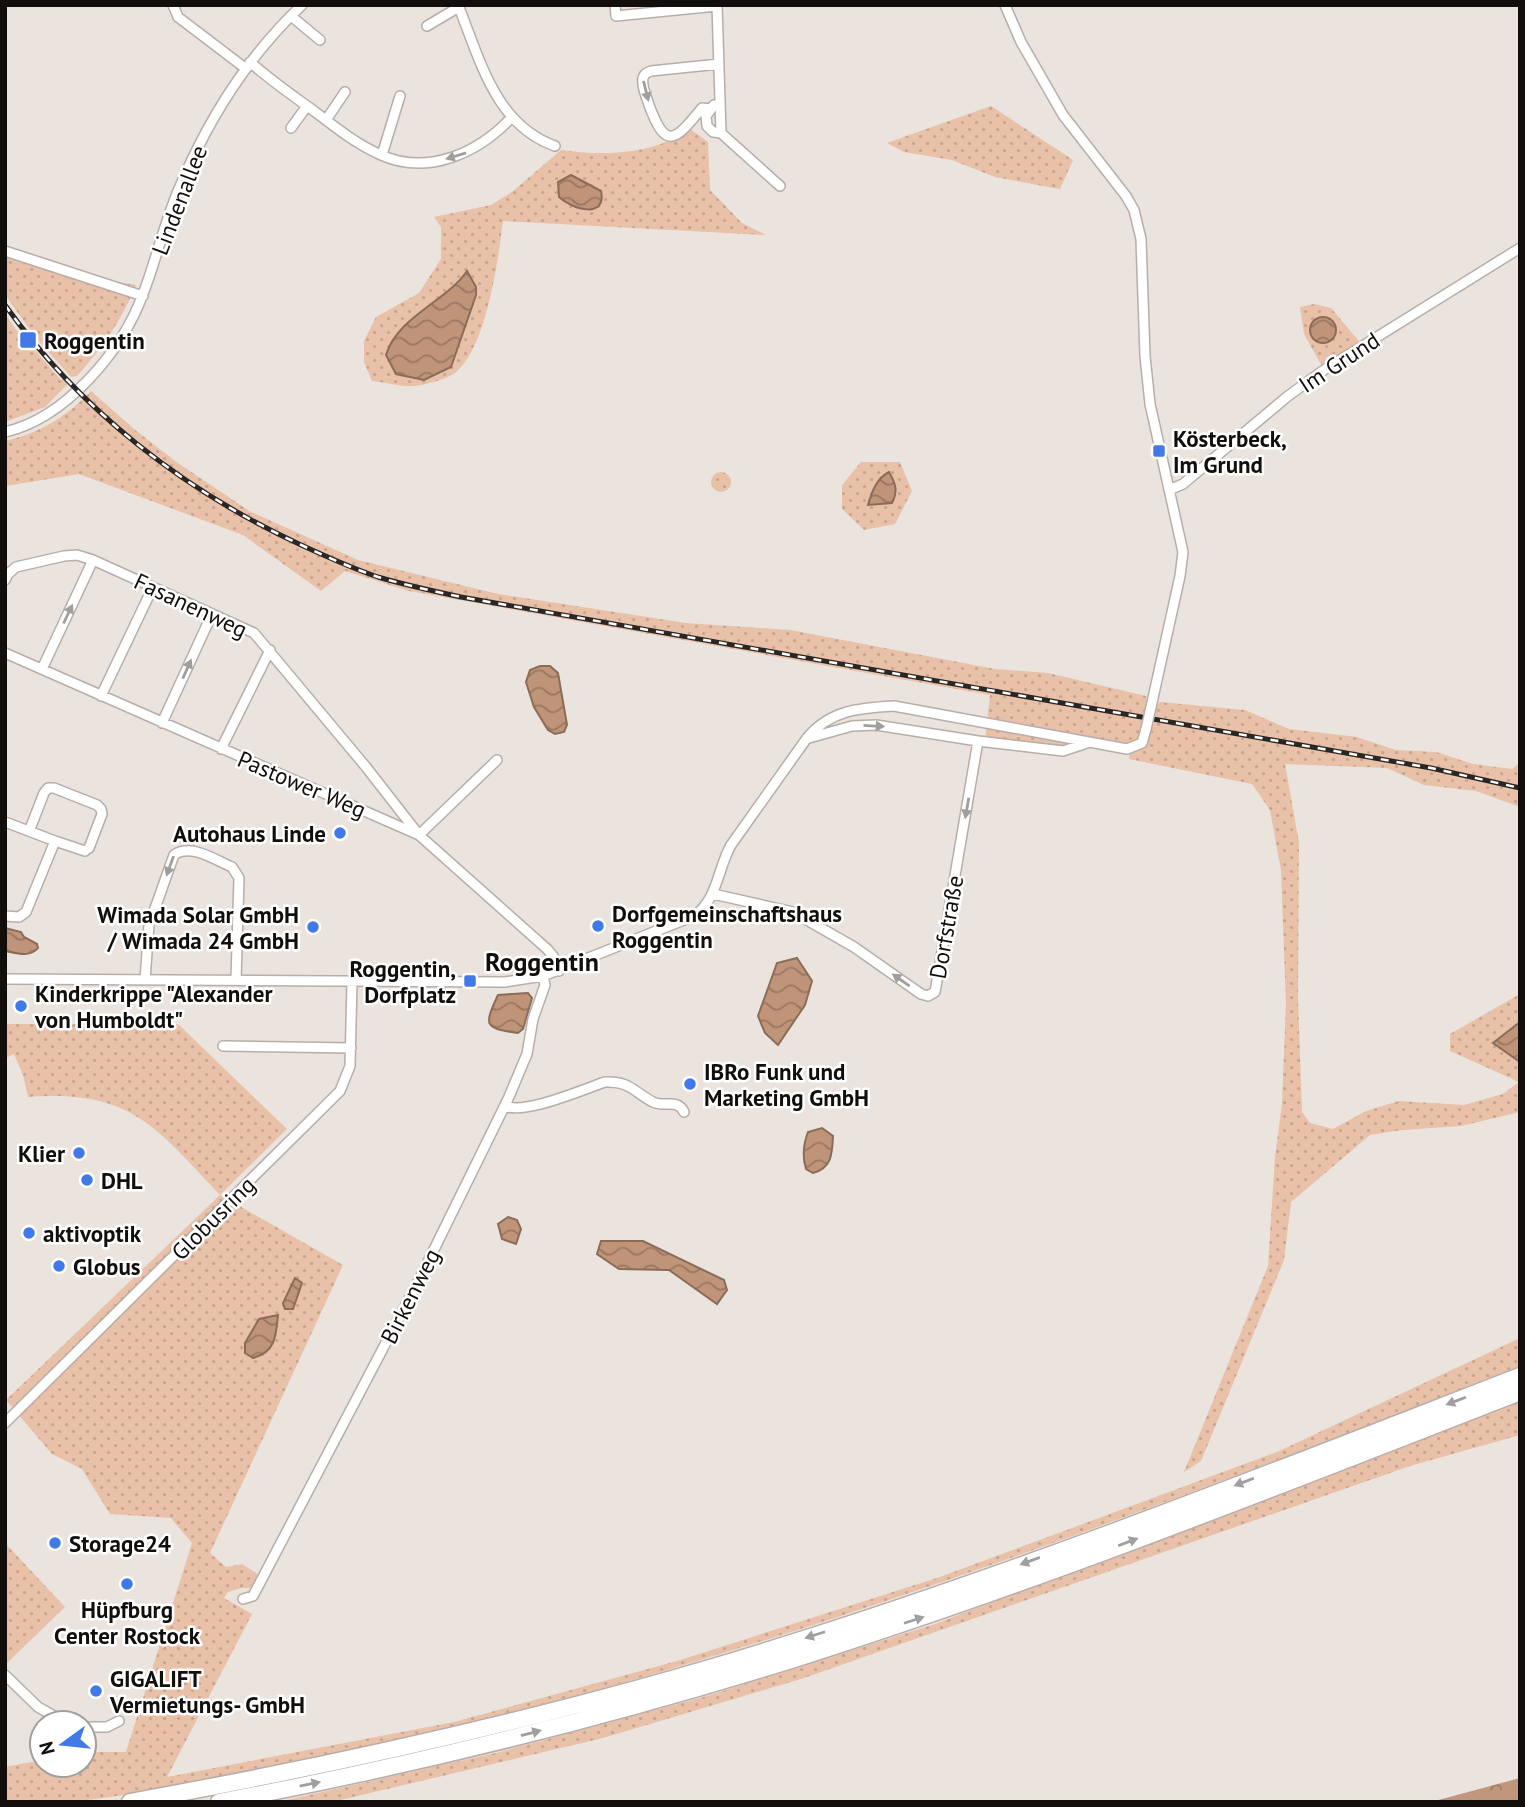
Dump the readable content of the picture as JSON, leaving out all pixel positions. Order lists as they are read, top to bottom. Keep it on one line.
{"streets":{"street":["Lindenallee","Im Grund","Fasanenweg","Pastower Weg","Dorfstraße","Globusring","Birkenweg"]},"crossings":[["Fasanenweg","Pastower Weg"]],"districts":["Roggentin"],"places":{"transit":["Roggentin","Kösterbeck, Im Grund","Roggentin, Dorfplatz"],"other":["Autohaus Linde","Dorfgemeinschaftshaus Roggentin","Wimada Solar GmbH / Wimada 24 GmbH","Kinderkrippe \"Alexander von Humboldt\"","IBRo Funk und Marketing GmbH","Klier","DHL","aktivoptik","Globus","Storage24","Hüpfburg Center Rostock","GIGALIFT Vermietungs- GmbH"]},"north":"left"}
